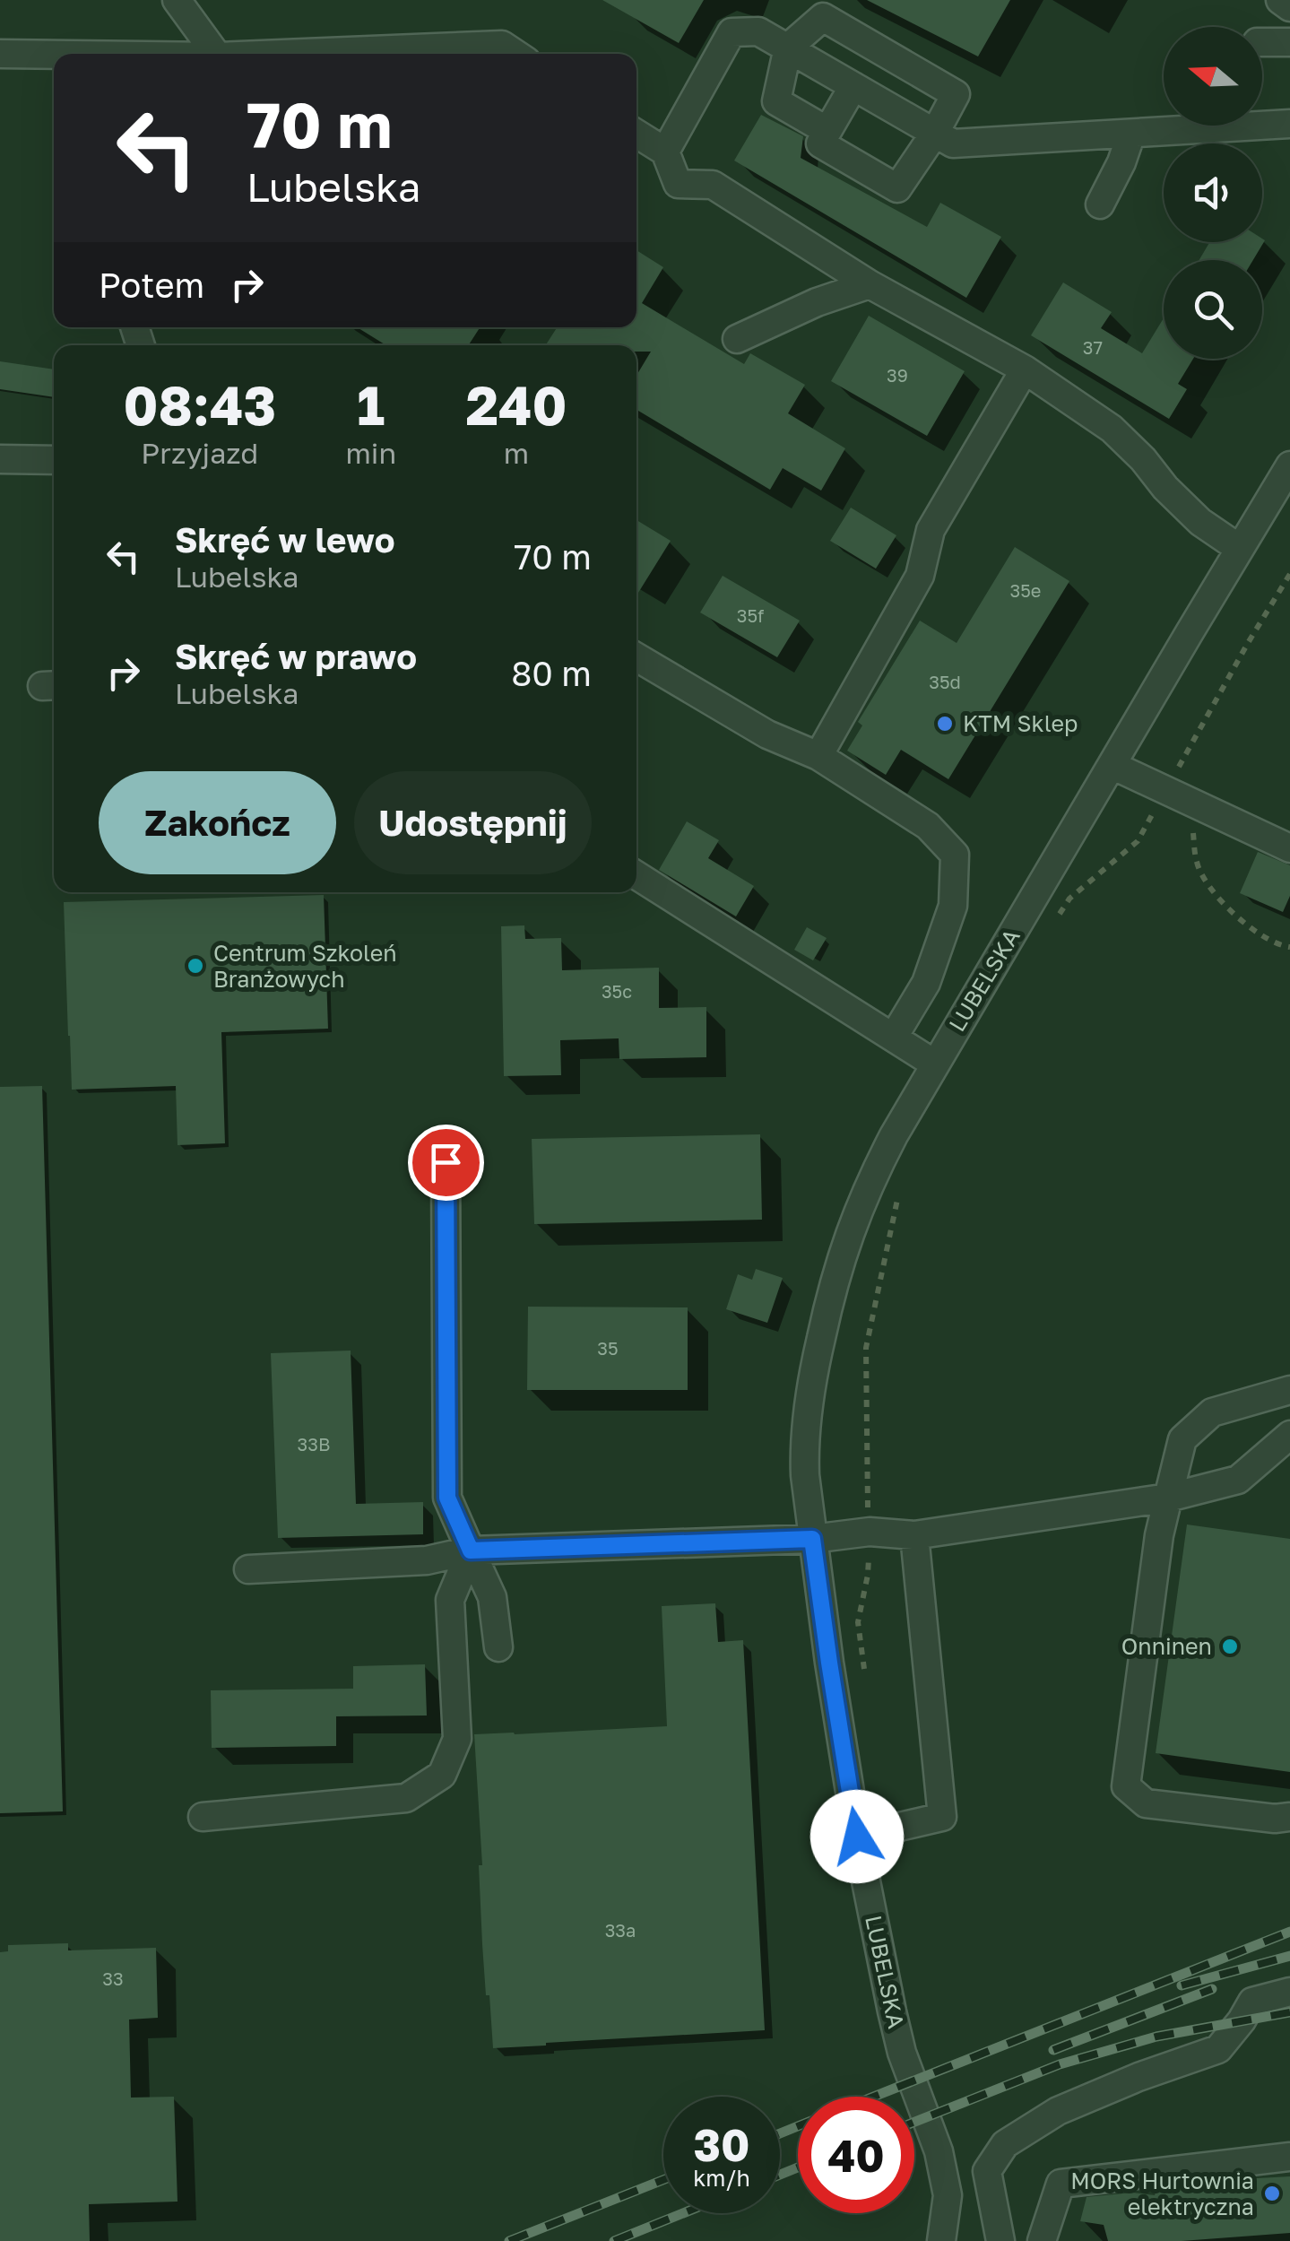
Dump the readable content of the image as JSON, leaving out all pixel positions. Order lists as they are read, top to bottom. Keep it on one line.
{"streets":{"street":["LUBELSKA"]},"places":["KTM Sklep","Centrum Szkoleń Branżowych","Onninen","MORS Hurtownia elektryczna"],"house_numbers":["37","39","35e","35f","35d","35c","35","33B","33a","33"],"north":"left","page":{"turn":["70 m","Lubelska"],"then":"Potem","eta":["08:43","Przyjazd","1","min","240","m"],"list":[{"name":"Skręć w lewo","note":"Lubelska","value":"70 m"},{"name":"Skręć w prawo","note":"Lubelska","value":"80 m"}],"buttons":["Zakończ","Udostępnij"],"speed":"30 km/h","limit":"40"}}
